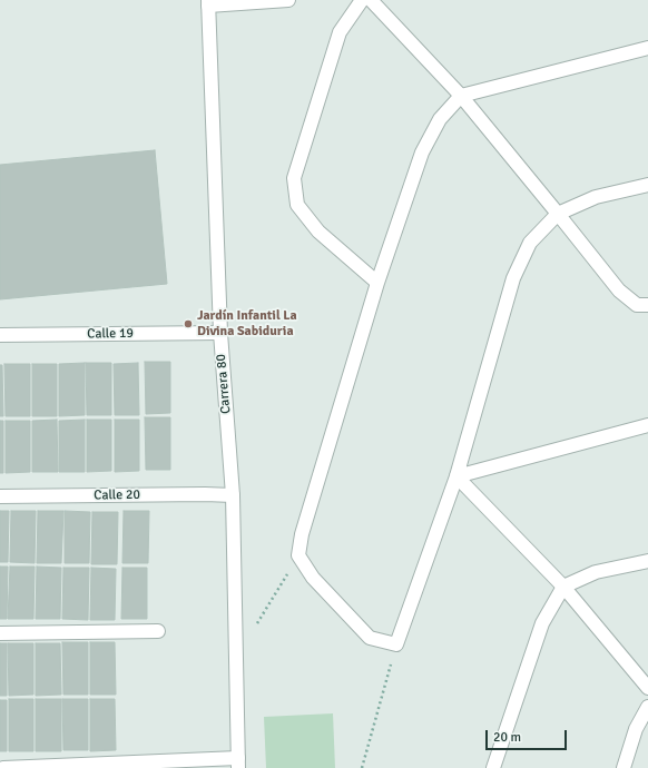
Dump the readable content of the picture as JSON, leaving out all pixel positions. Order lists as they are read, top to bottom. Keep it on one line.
{"streets":{"street":["Calle 19","Carrera 80","Calle 20"]},"crossings":[["Calle 19","Carrera 80"],["Carrera 80","Calle 20"]],"places":["Jardín Infantil La Divina Sabiduria"],"scale_bar":"20 m"}
